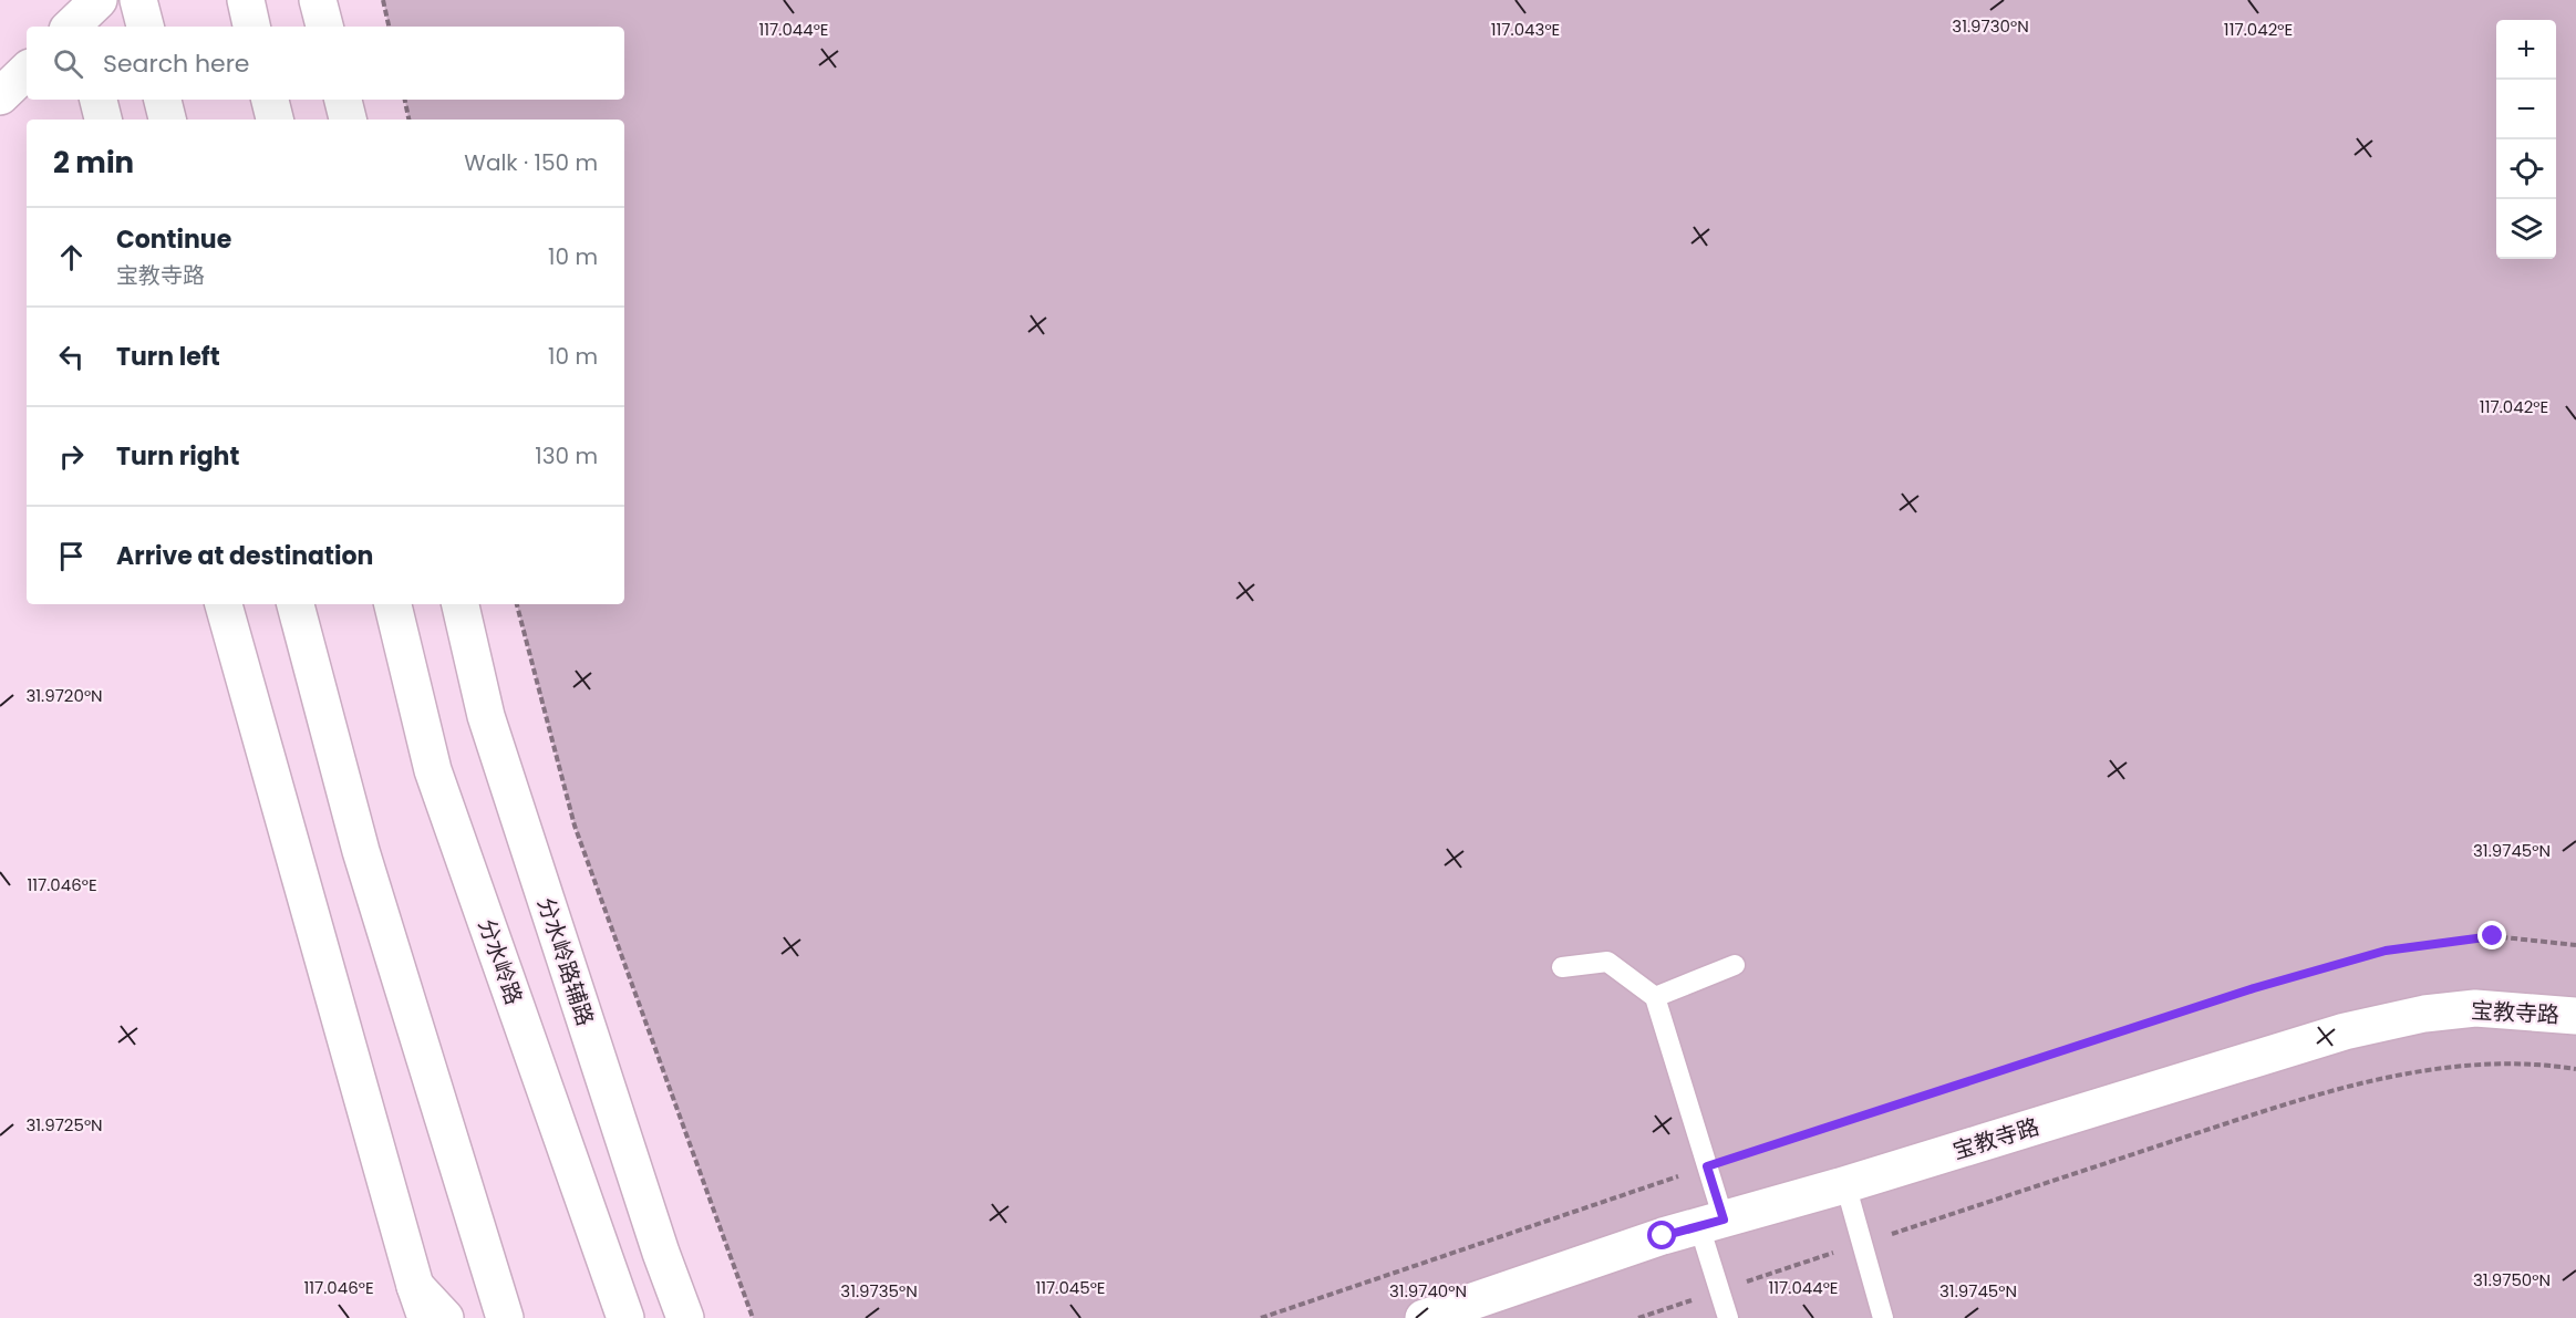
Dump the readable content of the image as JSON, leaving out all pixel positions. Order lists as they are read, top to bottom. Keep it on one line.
{"streets":{"street":["分水岭路","分水岭路辅路","宝教寺路"]},"page":{"map_buttons":["+","−"],"search":"Search here","heading":["2 min","Walk · 150 m"],"list":[["Continue","宝教寺路","10 m"],["Turn left","10 m"],["Turn right","130 m"],"Arrive at destination"]},"coordinates":["31.9730°N","117.044°E","117.043°E","117.042°E","31.9720°N","31.9745°N","117.046°E","31.9725°N","31.9750°N","117.045°E","31.9735°N","31.9740°N"]}
